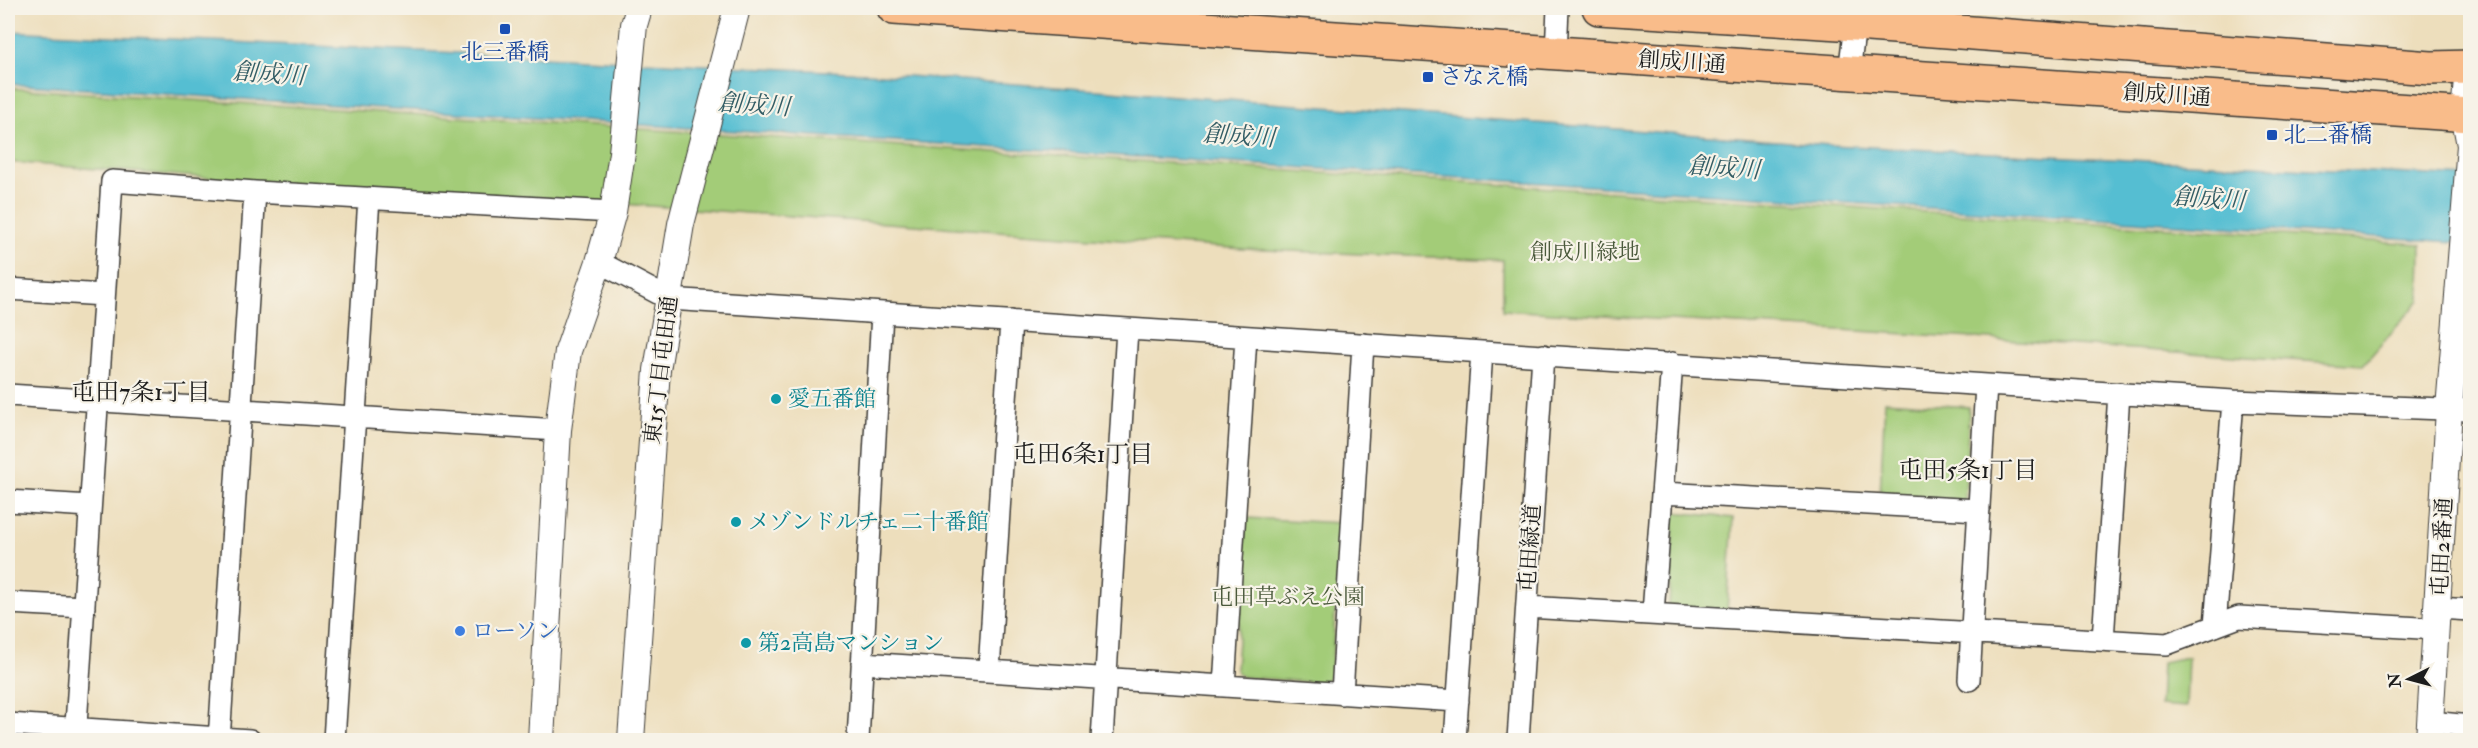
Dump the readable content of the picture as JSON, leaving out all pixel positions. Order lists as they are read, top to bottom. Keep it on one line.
{"streets":{"highway":["創成川通"],"street":["東15丁目屯田通","屯田2番通","屯田緑道"]},"crossings":[["創成川通","屯田2番通"]],"districts":["屯田7条1丁目","屯田6条1丁目","屯田5条1丁目"],"water":["創成川"],"parks":["創成川緑地","屯田草ぶえ公園"],"places":{"transit":["北三番橋","さなえ橋","北二番橋"],"other":["愛五番館","メゾンドルチェ二十番館","ローソン","第2高島マンション"]},"north":"left"}
